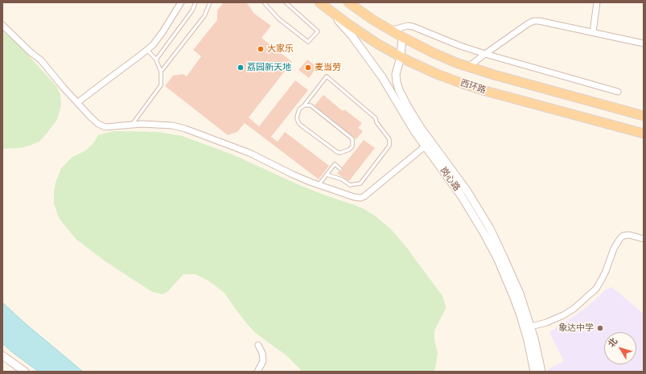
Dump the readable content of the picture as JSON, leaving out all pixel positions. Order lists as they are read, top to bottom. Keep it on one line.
{"streets":{"main road":["西环路"],"street":["岗心路"]},"crossings":[["西环路","岗心路"]],"places":["大家乐","荔园新天地","麦当劳","象达中学"],"north":"top left"}
